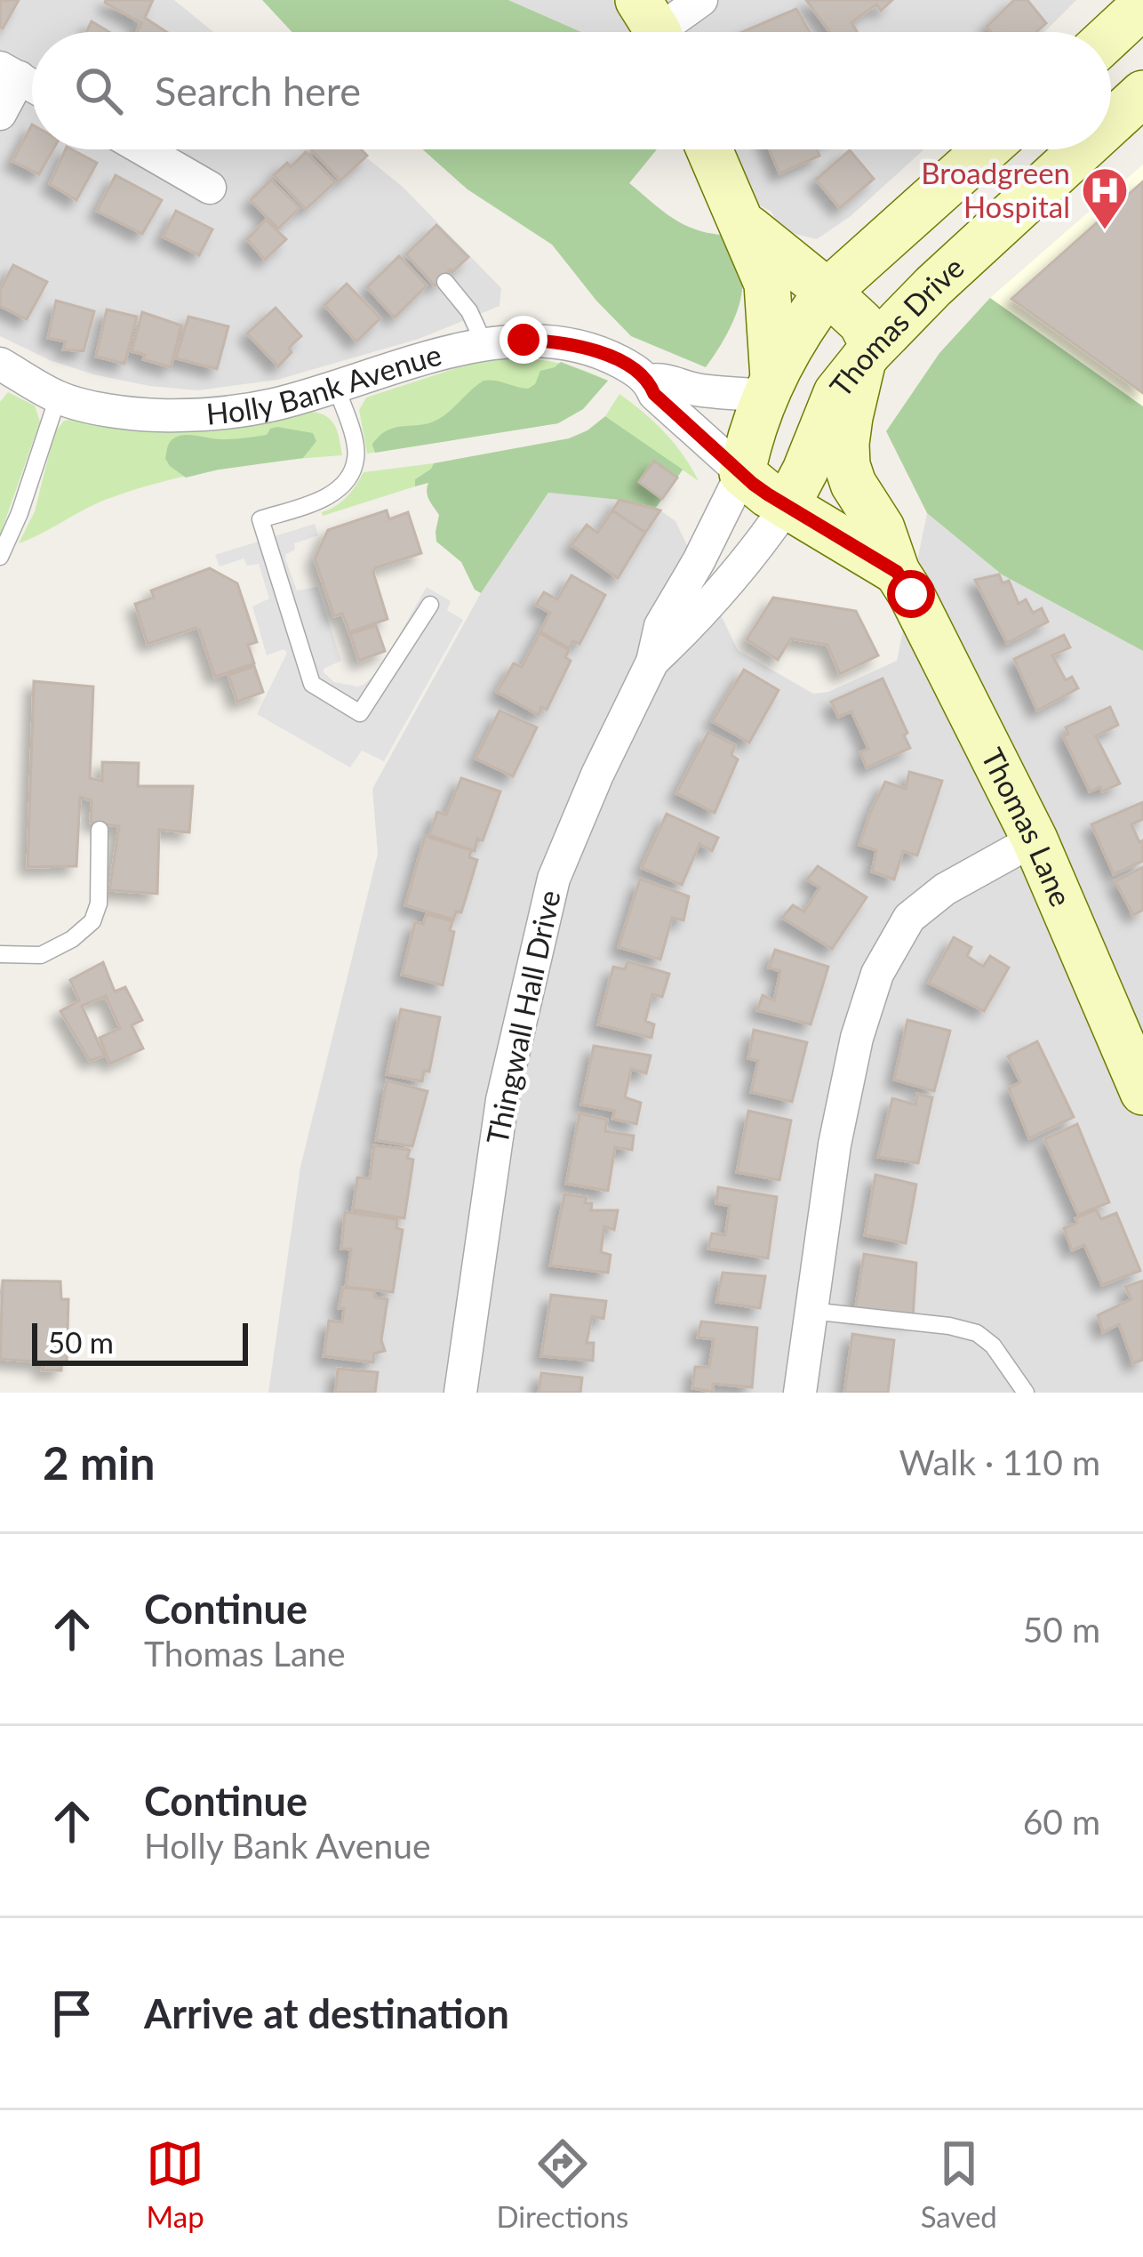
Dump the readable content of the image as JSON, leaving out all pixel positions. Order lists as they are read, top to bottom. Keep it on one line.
{"streets":{"street":["Thomas Drive","Holly Bank Avenue","Thomas Lane","Thingwall Hall Drive"]},"crossings":[["Thomas Drive","Thomas Lane"],["Thomas Drive","Thingwall Hall Drive"],["Holly Bank Avenue","Thomas Lane"],["Holly Bank Avenue","Thingwall Hall Drive"],["Thomas Lane","Thingwall Hall Drive"]],"places":{"hospital":["Broadgreen Hospital"]},"scale_bar":"50 m","page":{"search":"Search here","scale":"50 m","heading":["2 min","Walk · 110 m"],"list":[["Continue","Thomas Lane","50 m"],["Continue","Holly Bank Avenue","60 m"],"Arrive at destination"],"nav":["Map","Directions","Saved"]}}
